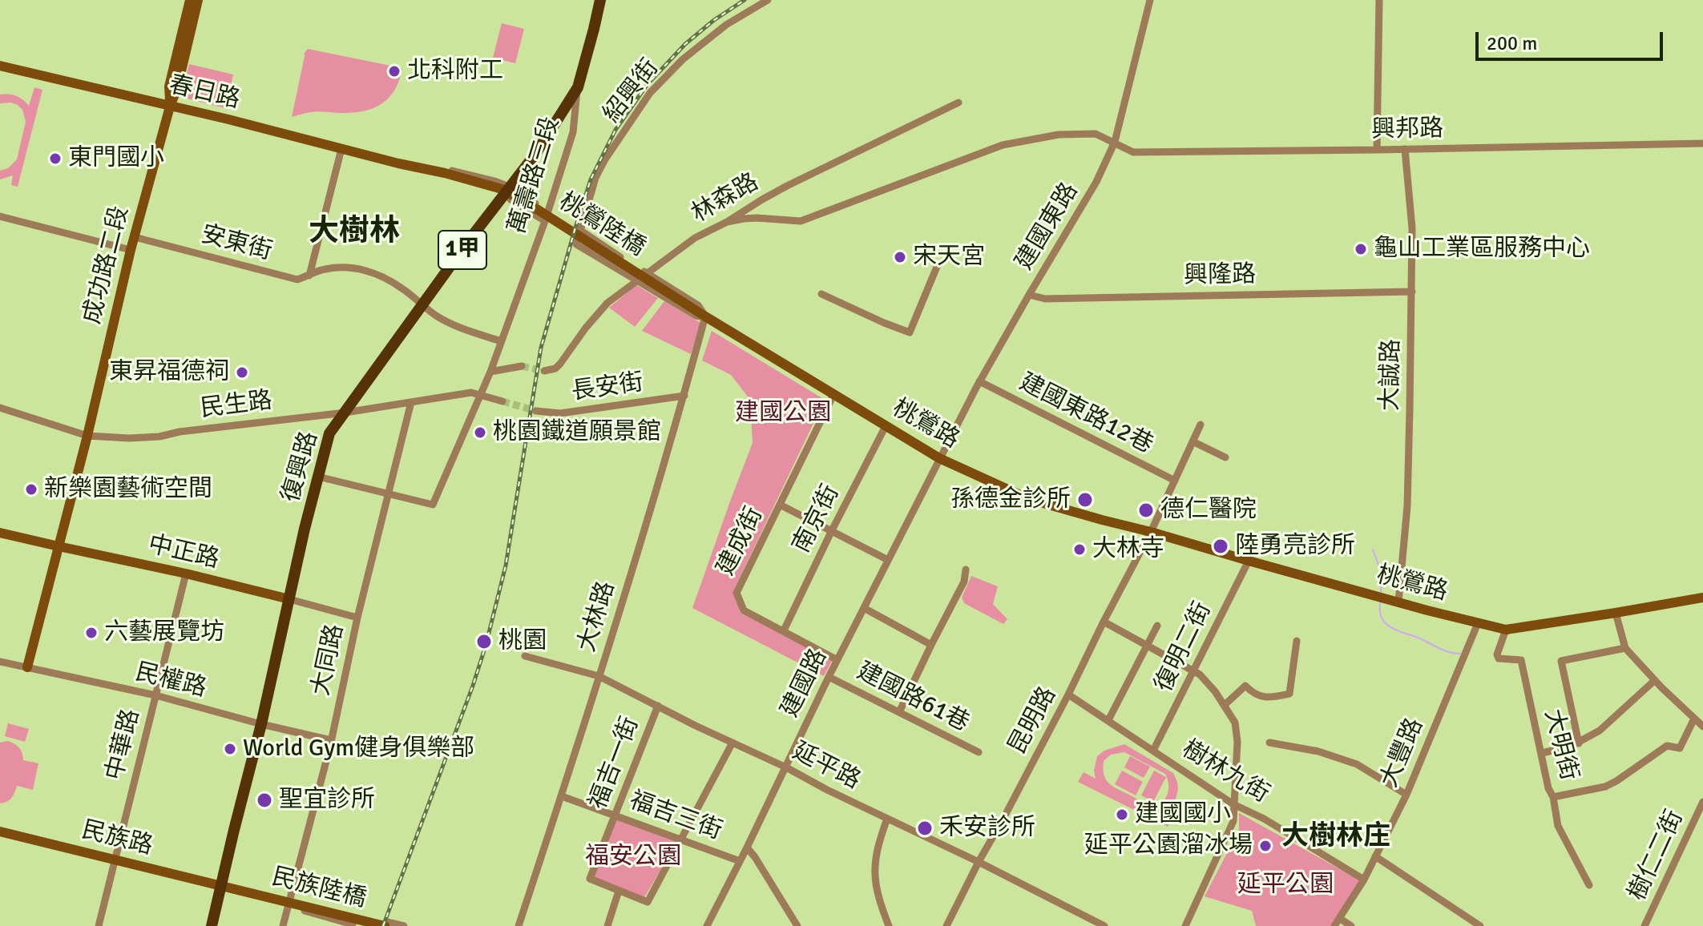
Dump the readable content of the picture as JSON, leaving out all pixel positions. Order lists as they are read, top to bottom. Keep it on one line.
{"streets":{"main road":["春日路","萬壽路三段","桃鶯陸橋","1甲","成功路二段","桃鶯路","復興路","中正路","民族路","民族陸橋"],"street":["紹興街","興邦路","林森路","建國東路","安東街","興隆路","大誠路","長安街","民生路","建國東路12巷","南京街","建成街","大林路","復明二街","大同路","民權路","建國路","建國路61巷","昆明路","中華路","大明街","大豐路","福吉一街","延平路","樹林九街","福吉三街","樹仁二街"]},"crossings":[["紹興街","桃鶯路"],["春日路","萬壽路三段"],["春日路","桃鶯陸橋"],["春日路","成功路二段"],["春日路","復興路"],["興邦路","林森路"],["興邦路","建國東路"],["興邦路","大誠路"],["萬壽路三段","安東街"],["萬壽路三段","復興路"],["林森路","桃鶯路"],["桃鶯陸橋","桃鶯路"],["建國東路","興隆路"],["建國東路","建國東路12巷"],["建國東路","桃鶯路"],["建國東路","建國路"],["安東街","成功路二段"],["安東街","復興路"],["成功路二段","民生路"],["成功路二段","中正路"],["成功路二段","民權路"],["興隆路","大誠路"],["大誠路","桃鶯路"],["長安街","大林路"],["民生路","復興路"],["民生路","大同路"],["建國東路12巷","昆明路"],["桃鶯路","南京街"],["桃鶯路","建成街"],["桃鶯路","大林路"],["桃鶯路","復明二街"],["桃鶯路","建國路"],["桃鶯路","昆明路"],["桃鶯路","大明街"],["桃鶯路","大豐路"],["復興路","中正路"],["復興路","民權路"],["復興路","民族路"],["南京街","建成街"],["建成街","建國路"],["中正路","大同路"],["中正路","中華路"],["大林路","延平路"],["大林路","福吉三街"],["復明二街","樹林九街"],["大同路","民權路"],["大同路","民族路"],["民權路","中華路"],["建國路","建國路61巷"],["建國路","延平路"],["建國路","福吉三街"],["昆明路","延平路"],["昆明路","樹林九街"],["中華路","民族路"],["大豐路","樹林九街"],["福吉一街","延平路"],["福吉一街","福吉三街"],["民族路","民族陸橋"]],"districts":["大樹林","大樹林庄"],"parks":["建國公園","福安公園","延平公園"],"places":["北科附工","東門國小","龜山工業區服務中心","宋天宮","東昇福德祠","桃園鐵道願景館","新樂園藝術空間","孫德金診所","德仁醫院","陸勇亮診所","大林寺","六藝展覽坊","桃園","World Gym健身俱樂部","聖宜診所","建國國小","禾安診所","延平公園溜冰場"],"scale_bar":"200 m"}
